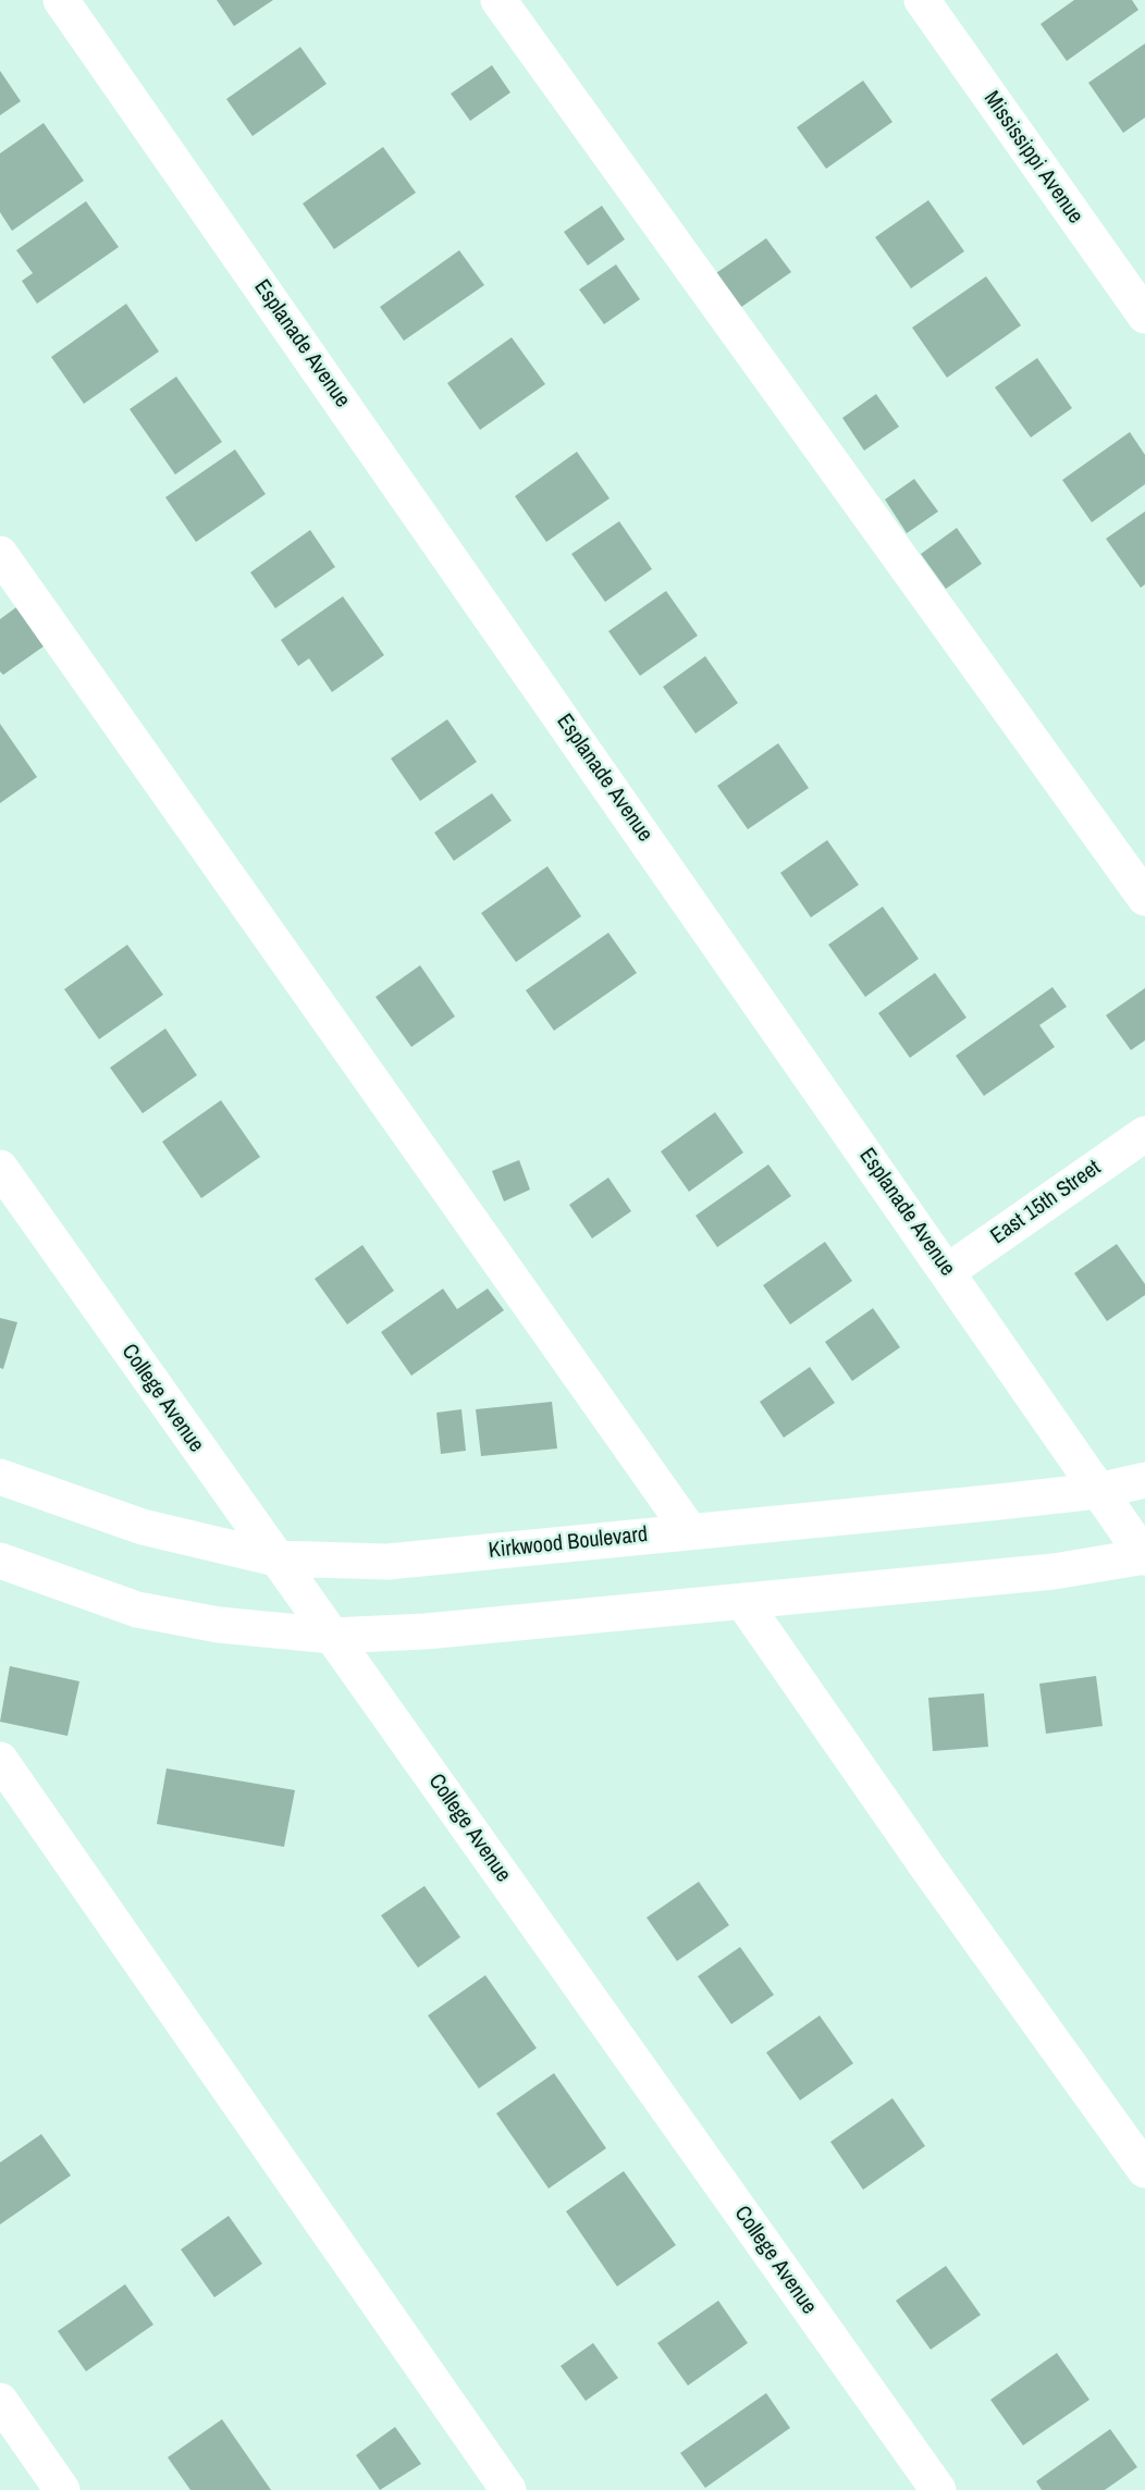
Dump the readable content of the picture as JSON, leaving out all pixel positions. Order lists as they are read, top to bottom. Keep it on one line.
{"streets":{"street":["Mississippi Avenue","Esplanade Avenue","East 15th Street","College Avenue","Kirkwood Boulevard"]},"crossings":[["Esplanade Avenue","East 15th Street"],["Esplanade Avenue","Kirkwood Boulevard"],["College Avenue","Kirkwood Boulevard"]]}
